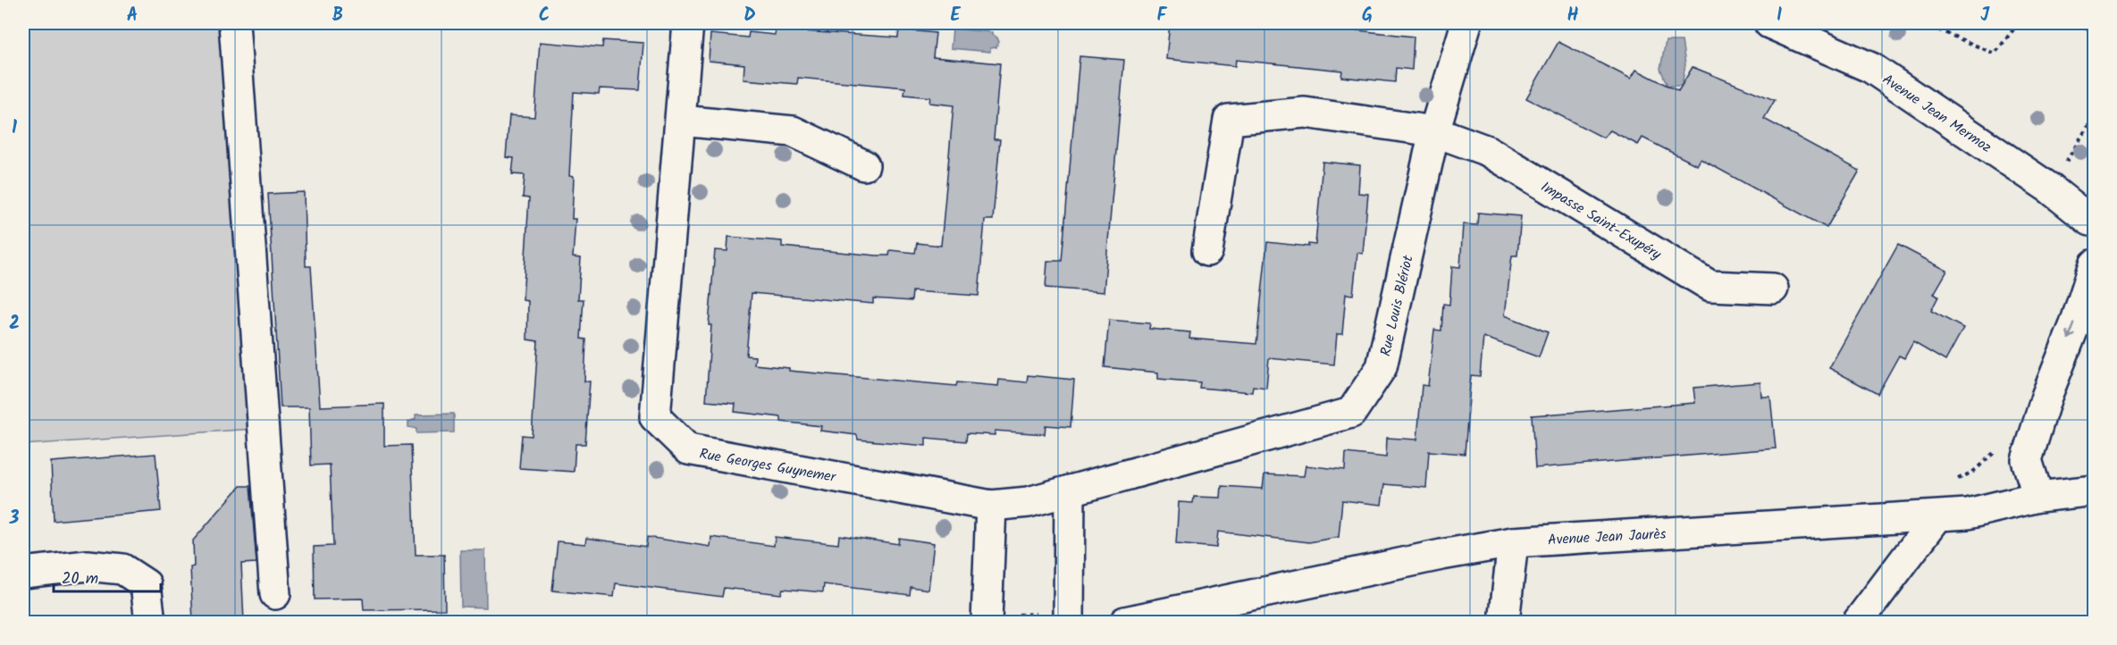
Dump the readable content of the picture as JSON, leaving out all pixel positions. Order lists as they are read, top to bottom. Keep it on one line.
{"streets":{"street":["Avenue Jean Mermoz","Impasse Saint-Exupéry","Rue Louis Blériot","Rue Georges Guynemer","Avenue Jean Jaurès"]},"crossings":[["Impasse Saint-Exupéry","Rue Louis Blériot"],["Rue Louis Blériot","Rue Georges Guynemer"]],"scale_bar":"20 m","grid":{"columns":["A","B","C","D","E","F","G","H","I","J"],"rows":["1","2","3"]}}
